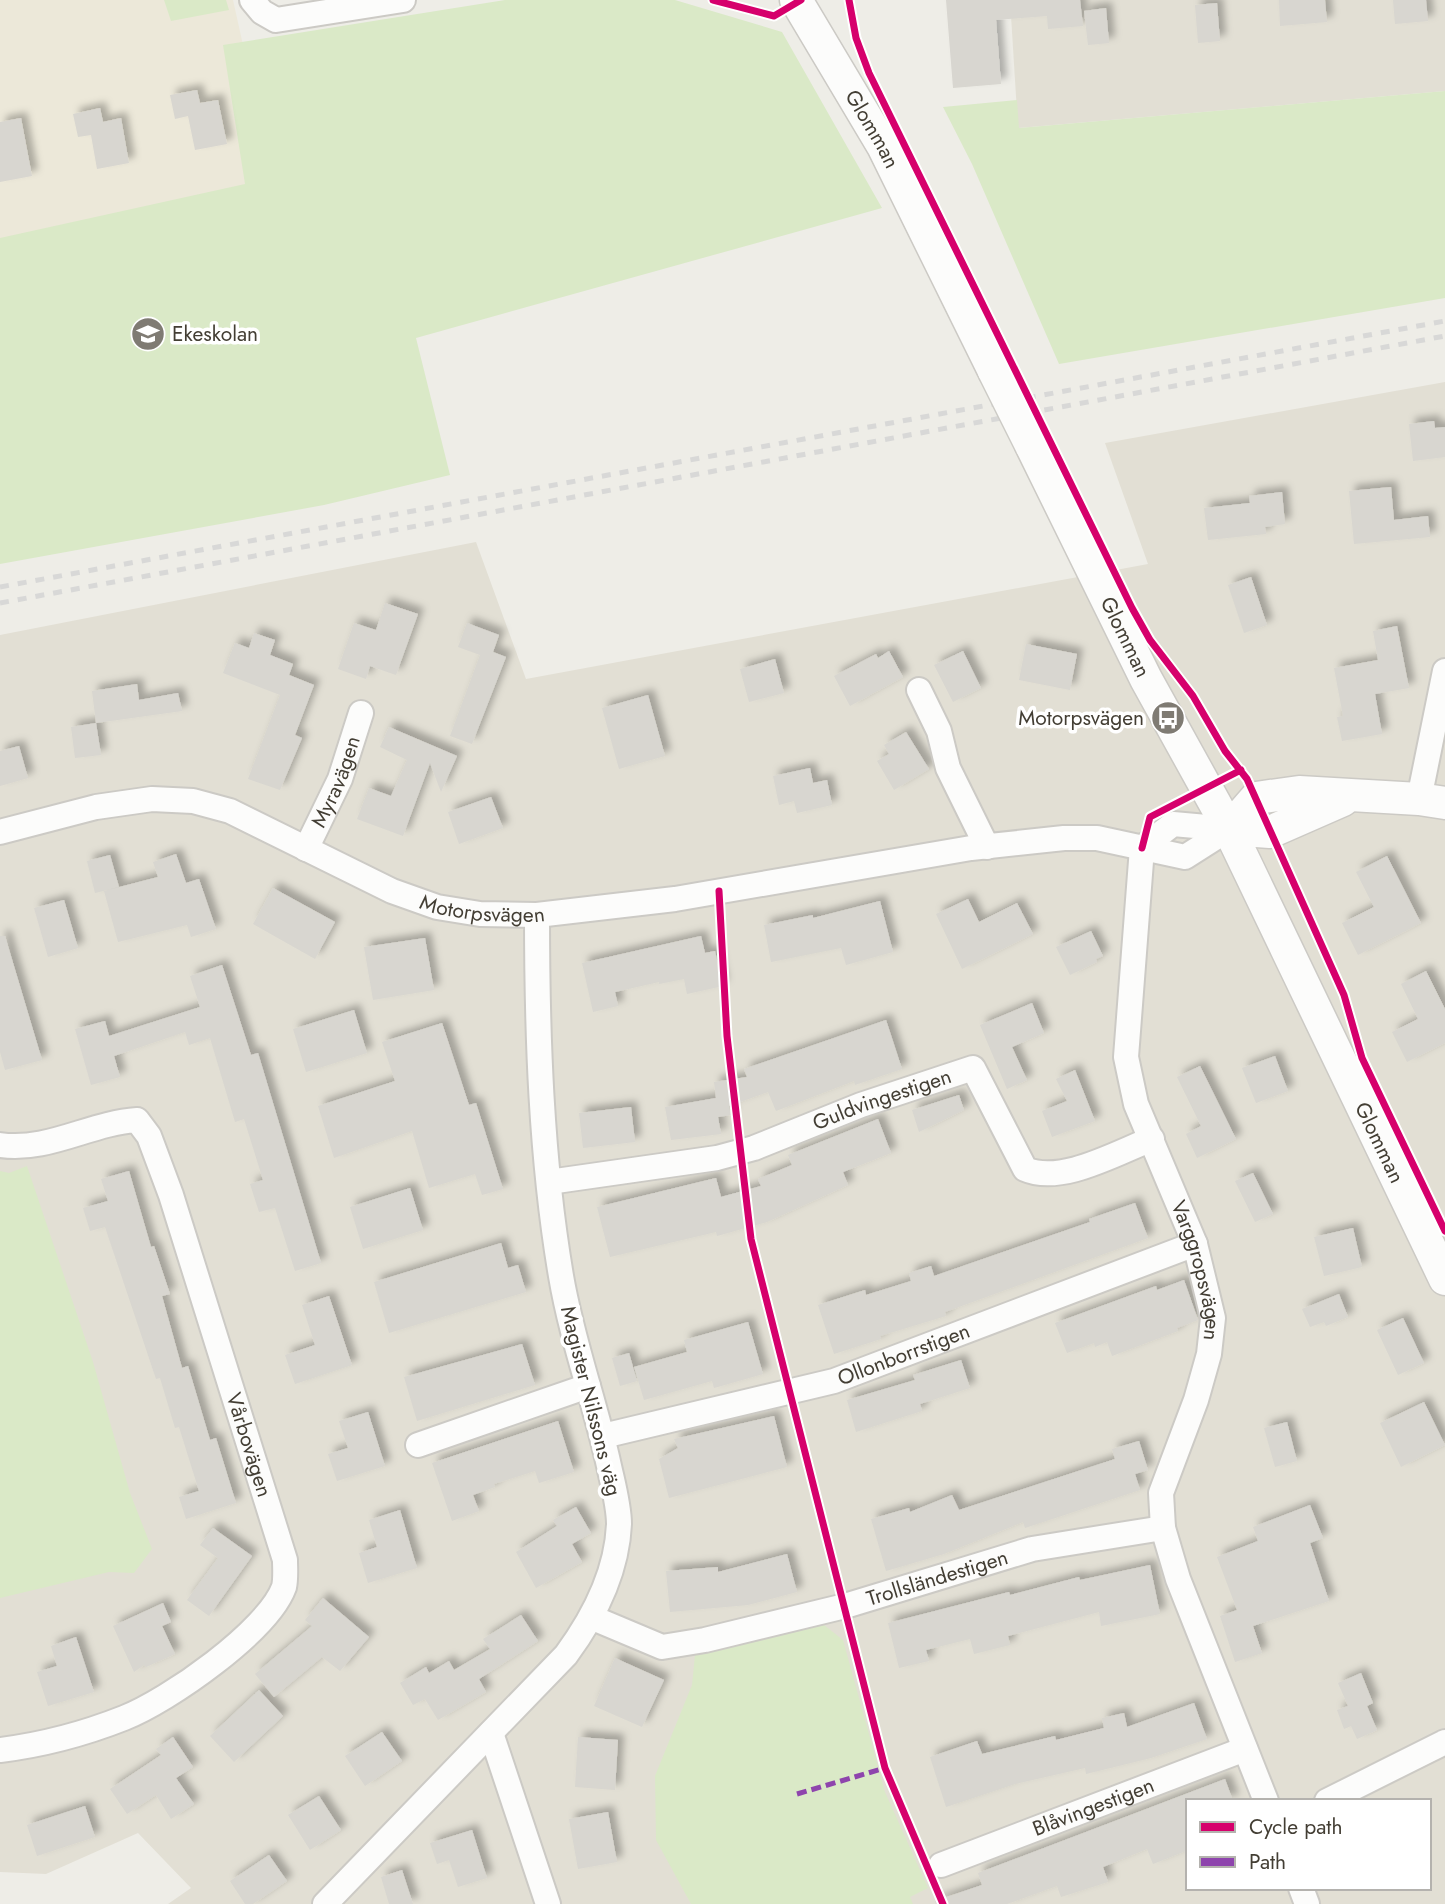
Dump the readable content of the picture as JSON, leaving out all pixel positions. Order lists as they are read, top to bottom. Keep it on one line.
{"streets":{"street":["Glomman","Myravägen","Motorpsvägen","Guldvingestigen","Varggropsvägen","Ollonborrstigen","Magister Nilssons väg","Vårbovägen","Trollsländestigen","Blåvingestigen"]},"crossings":[["Glomman","Motorpsvägen"],["Myravägen","Motorpsvägen"],["Motorpsvägen","Varggropsvägen"],["Motorpsvägen","Magister Nilssons väg"],["Guldvingestigen","Varggropsvägen"],["Guldvingestigen","Magister Nilssons väg"],["Varggropsvägen","Ollonborrstigen"],["Varggropsvägen","Trollsländestigen"],["Varggropsvägen","Blåvingestigen"],["Ollonborrstigen","Magister Nilssons väg"],["Magister Nilssons väg","Trollsländestigen"]],"places":{"school or university":["Ekeskolan"],"bus stop":["Motorpsvägen"]},"legend":["Cycle path","Path"]}
